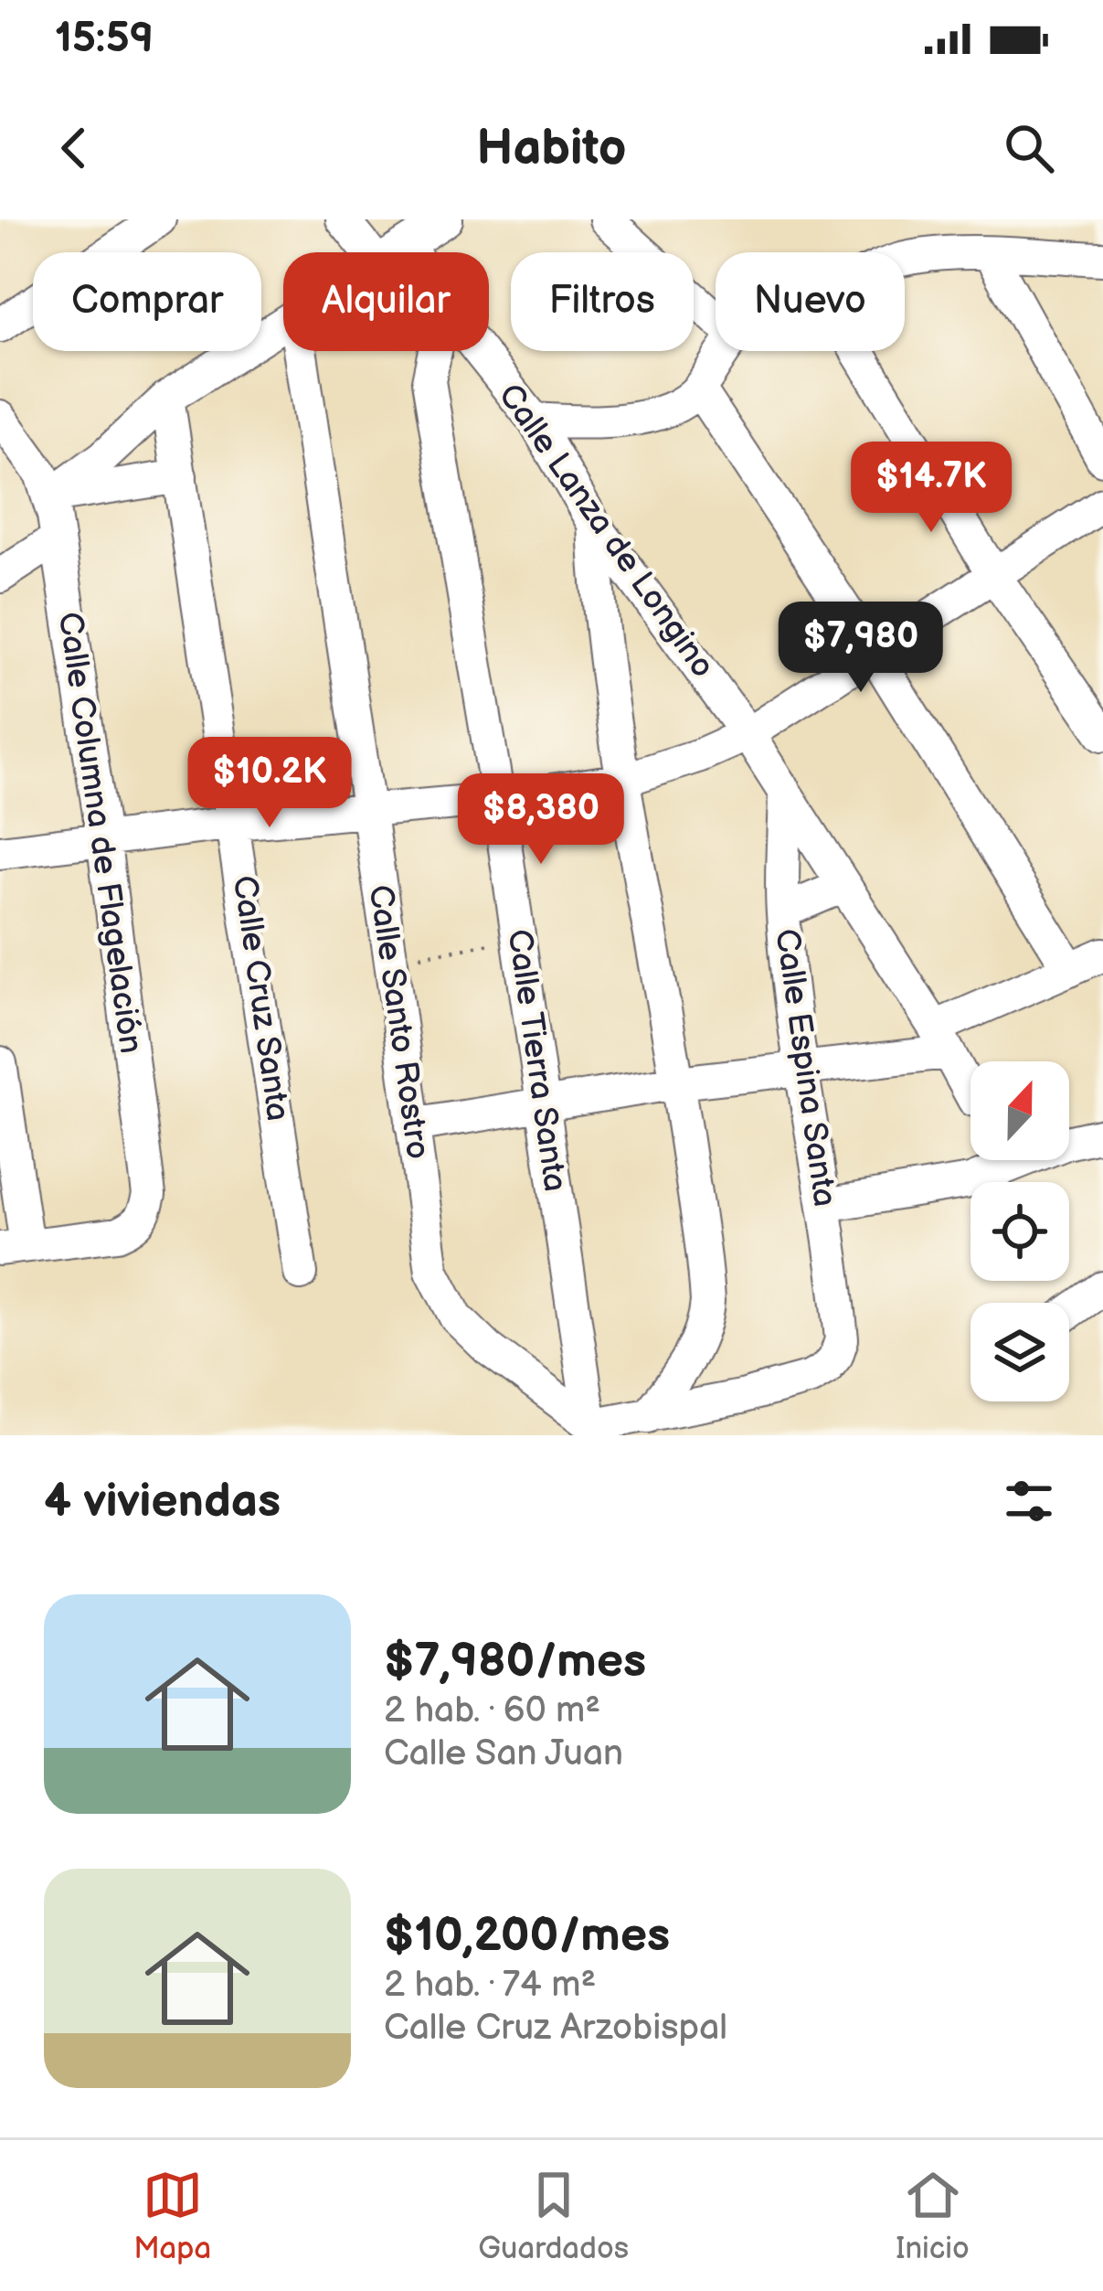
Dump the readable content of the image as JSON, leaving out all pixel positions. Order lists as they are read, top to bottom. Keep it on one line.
{"streets":{"street":["Calle Lanza de Longino","Calle Columna de Flagelación","Calle Cruz Santa","Calle Santo Rostro","Calle Tierra Santa","Calle Espina Santa"]},"crossings":[["Calle Lanza de Longino","Calle Espina Santa"],["Calle Santo Rostro","Calle Tierra Santa"]],"north":"top","page":{"status":"15:59","header":"Habito","chip":["Comprar","Alquilar","Filtros","Nuevo"],"price":["$14.7K","$7,980","$10.2K","$8,380"],"heading":"4 viviendas","list":[{"name":"$7,980/mes","note":"2 hab. · 60 m² · Calle San Juan"},{"name":"$10,200/mes","note":"2 hab. · 74 m² · Calle Cruz Arzobispal"}],"tabs":["Mapa","Guardados","Inicio"]}}
